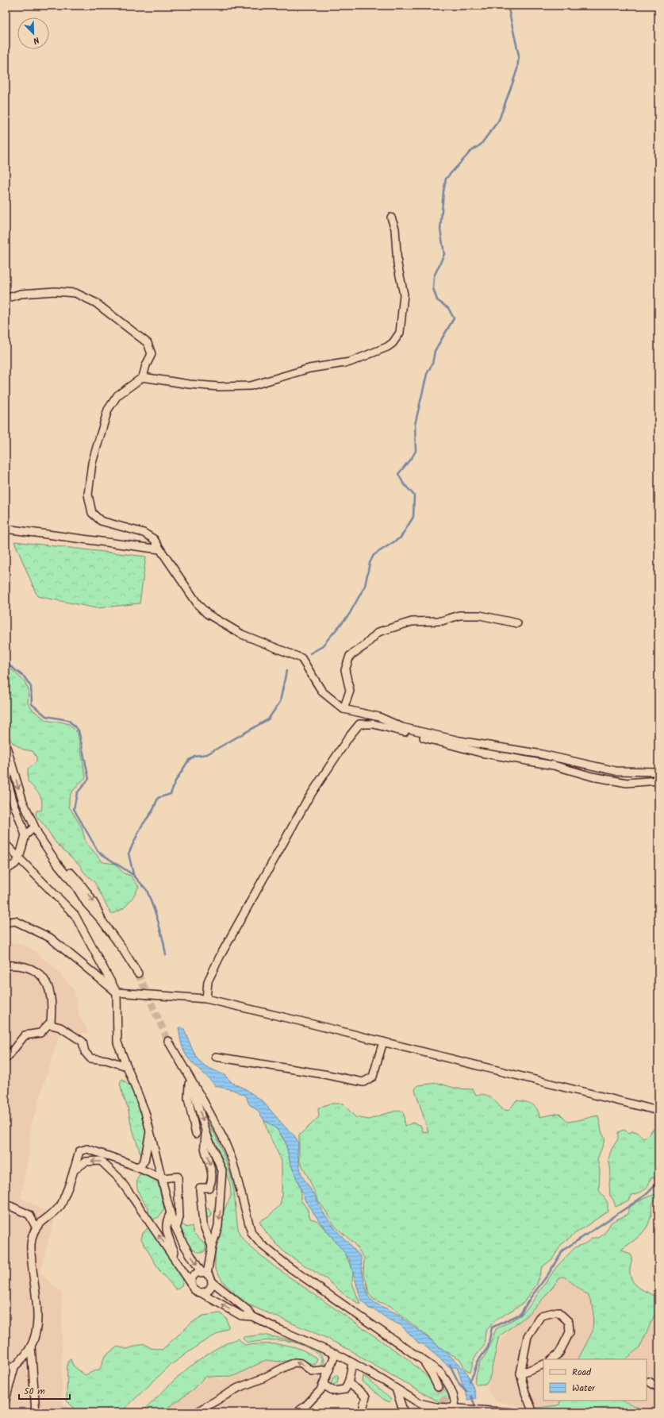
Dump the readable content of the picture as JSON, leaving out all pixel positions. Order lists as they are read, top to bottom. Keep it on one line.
{"legend":["Road","Water"],"scale_bar":"50 m","north":"bottom right"}
